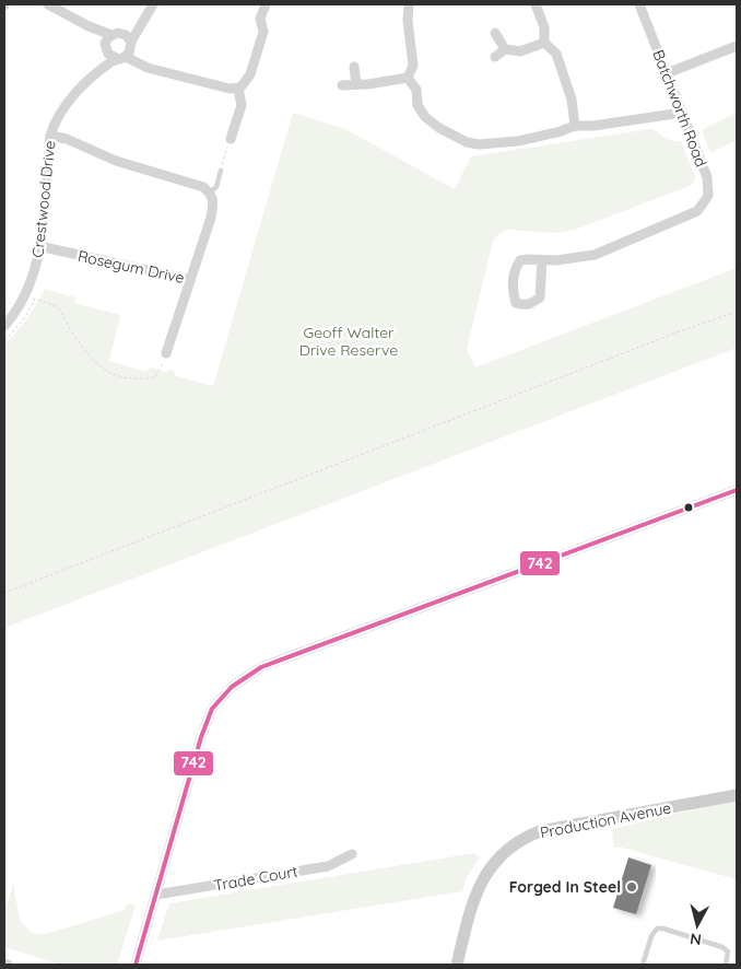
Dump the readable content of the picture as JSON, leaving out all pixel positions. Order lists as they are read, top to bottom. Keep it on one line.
{"streets":{"main road":["Production Avenue"],"street":["Batchworth Road","Crestwood Drive","Rosegum Drive","Trade Court"]},"crossings":[["Crestwood Drive","Rosegum Drive"]],"parks":["Geoff Walter Drive Reserve"],"places":["Forged In Steel"],"lines":["transit line 742"],"north":"bottom"}
